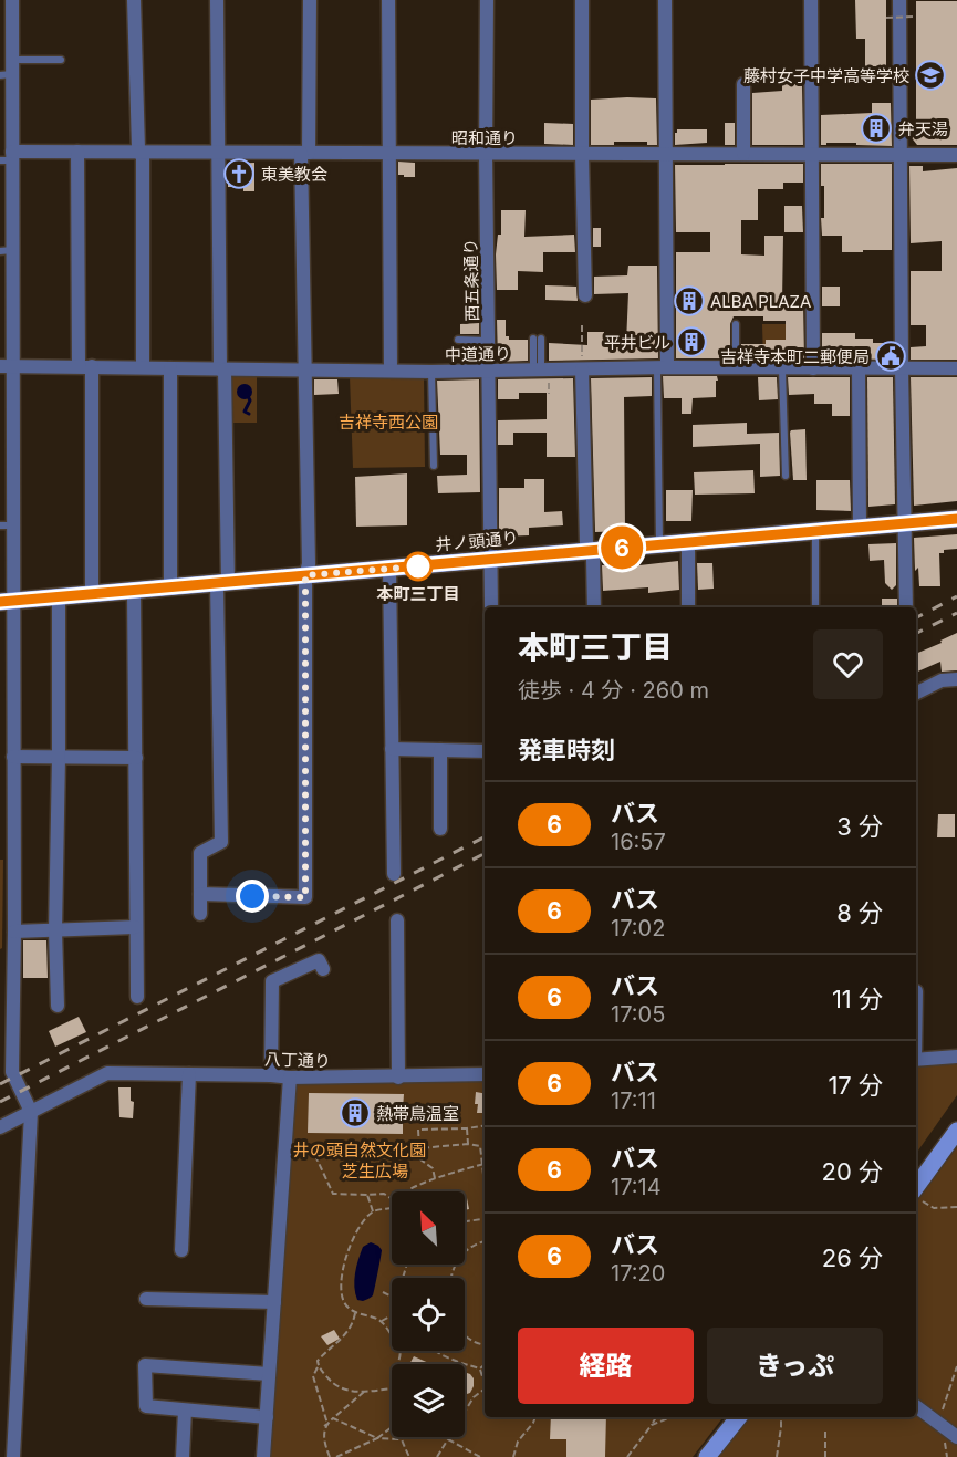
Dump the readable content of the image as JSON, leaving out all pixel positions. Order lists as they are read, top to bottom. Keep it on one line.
{"streets":{"main road":["井ノ頭通り"],"street":["昭和通り","西五条通り","中道通り","八丁通り"]},"crossings":[["昭和通り","西五条通り"],["西五条通り","中道通り"],["西五条通り","井ノ頭通り"]],"parks":["吉祥寺西公園","井の頭自然文化園","芝生広場"],"places":{"school or university":["藤村女子中学高等学校"],"building":["弁天湯","ALBA PLAZA","平井ビル","熱帯鳥温室"],"church":["東美教会"],"public building":["吉祥寺本町二郵便局"],"other":["本町三丁目"]},"lines":["bus line 6"],"north":"top left","page":{"on_map":"6","heading":[["本町三丁目","徒歩 · 4 分 · 260 m"],"発車時刻"],"list":[{"mark":"6","name":"バス","note":"16:57","value":"3 分"},{"mark":"6","name":"バス","note":"17:02","value":"8 分"},{"mark":"6","name":"バス","note":"17:05","value":"11 分"},{"mark":"6","name":"バス","note":"17:11","value":"17 分"},{"mark":"6","name":"バス","note":"17:14","value":"20 分"},{"mark":"6","name":"バス","note":"17:20","value":"26 分"}],"buttons":["経路","きっぷ"]}}
